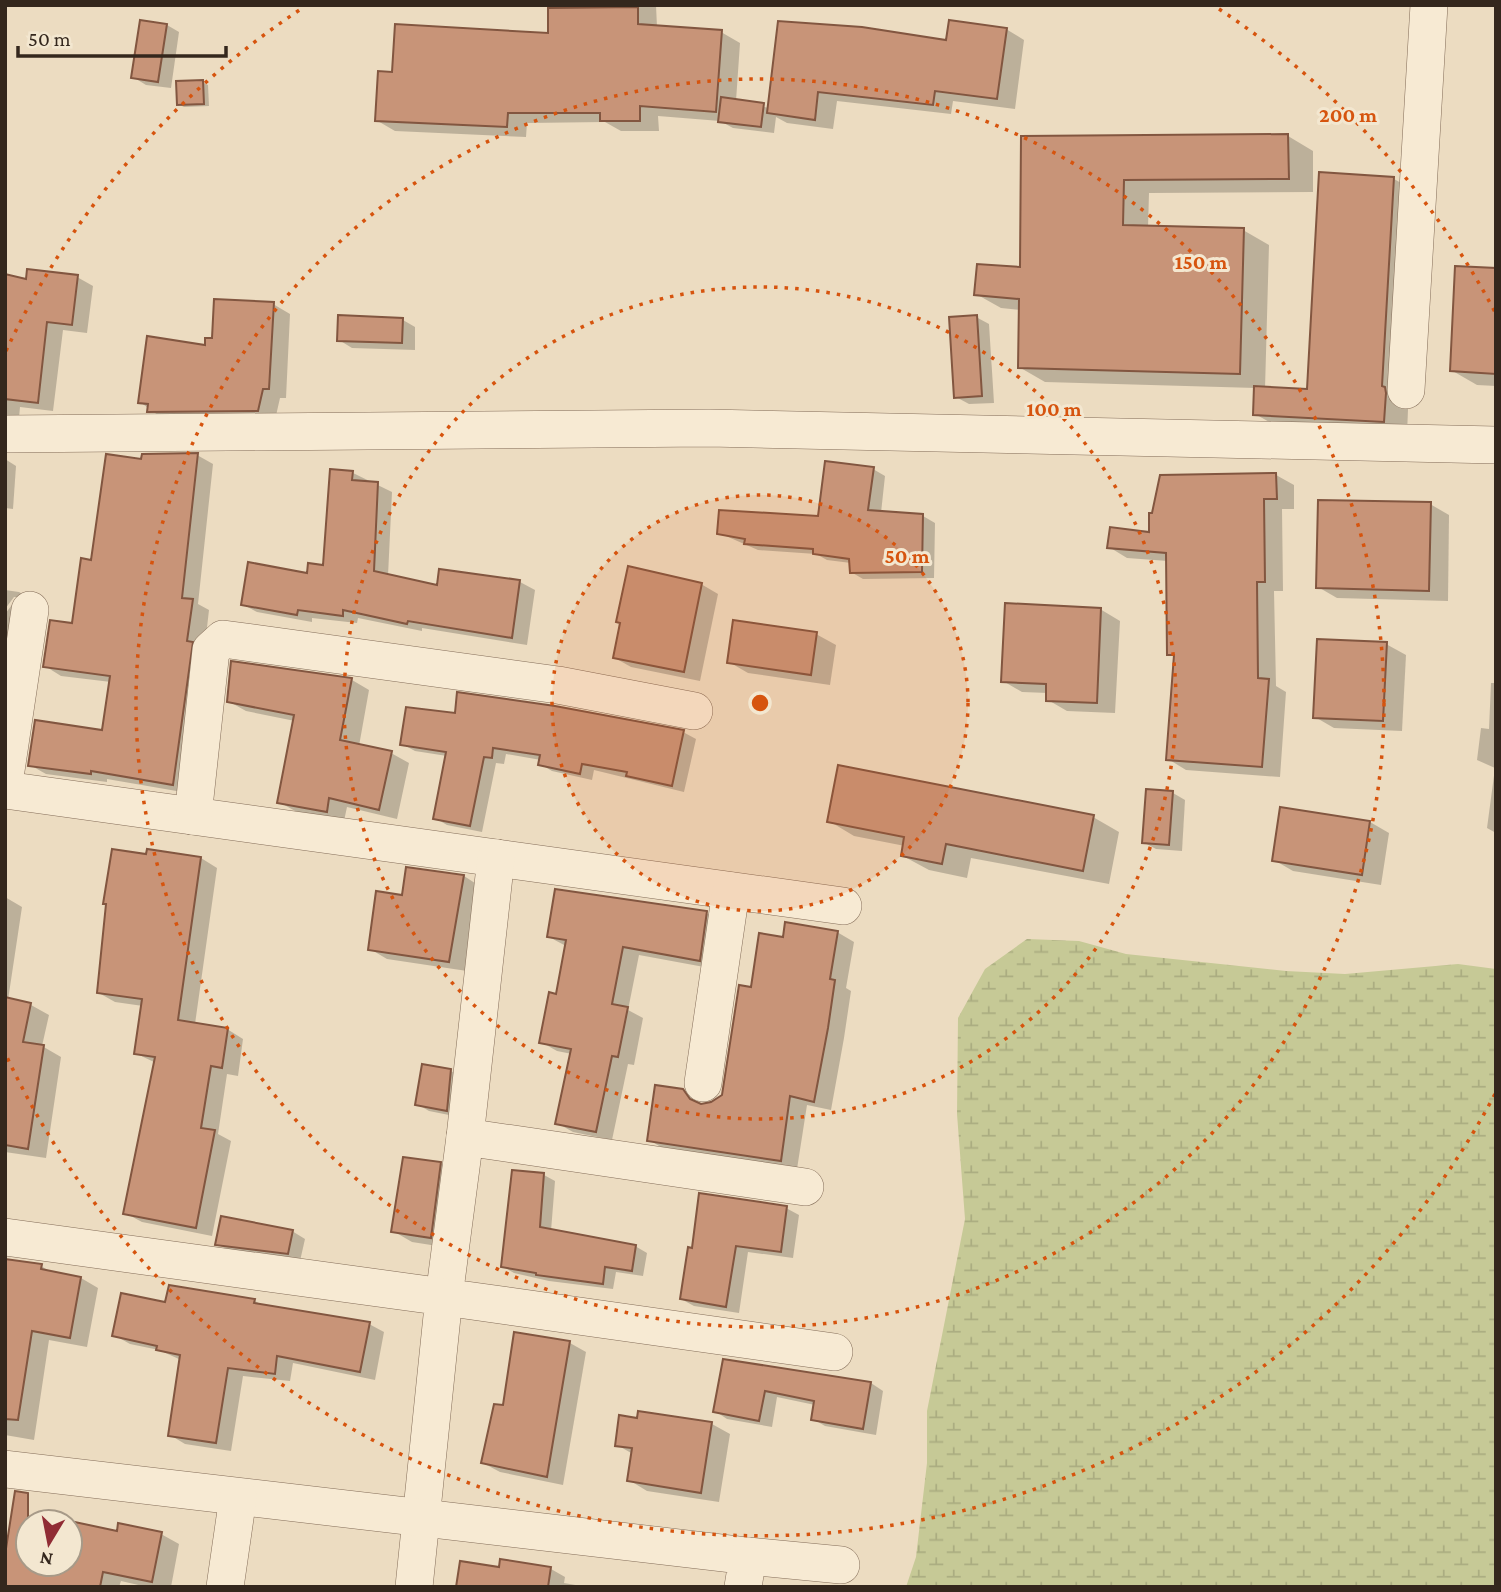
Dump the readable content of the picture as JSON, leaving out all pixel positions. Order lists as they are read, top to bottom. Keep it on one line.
{"scale_bar":"50 m","north":"bottom","rings":["200 m","150 m","100 m","50 m"]}
